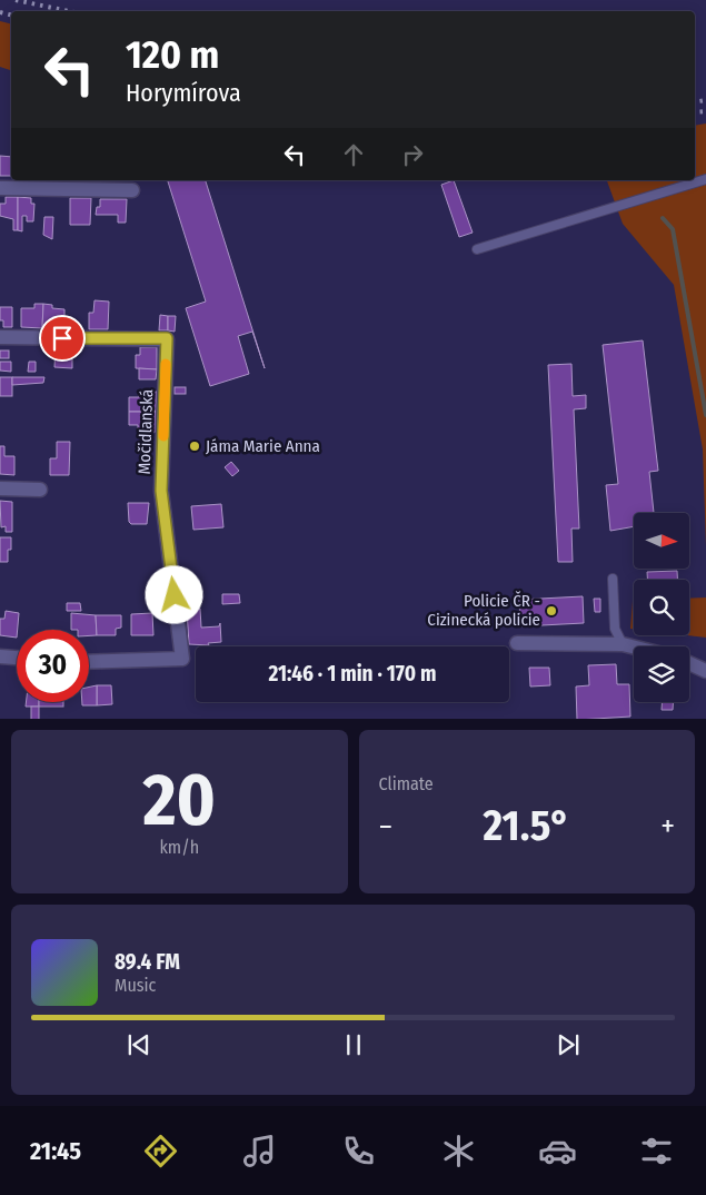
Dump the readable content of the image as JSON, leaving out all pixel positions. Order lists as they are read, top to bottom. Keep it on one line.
{"streets":{"street":["Močidlanská"]},"places":["Jáma Marie Anna","Policie ČR - Cizinecká policie"],"north":"right","page":{"turn":["120 m","Horymírova"],"limit":"30","trip":"21:46 · 1 min · 170 m","tile":[["20","km/h"],"Climate"],"heat":["−","21.5°","+"],"song":["89.4 FM","Music"],"tabs":"21:45"}}
